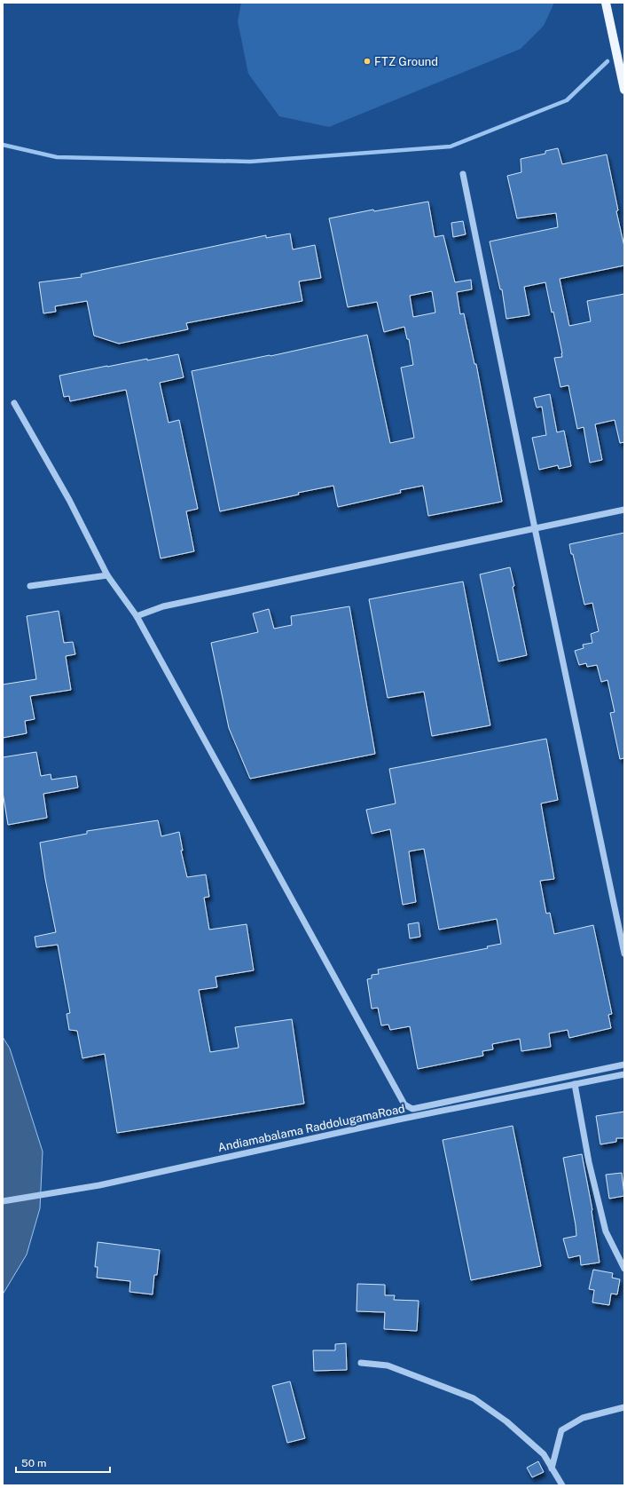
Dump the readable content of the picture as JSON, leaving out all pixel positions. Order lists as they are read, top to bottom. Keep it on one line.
{"streets":{"street":["Andiamabalama RaddolugamaRoad"]},"places":["FTZ Ground"],"scale_bar":"50 m"}
